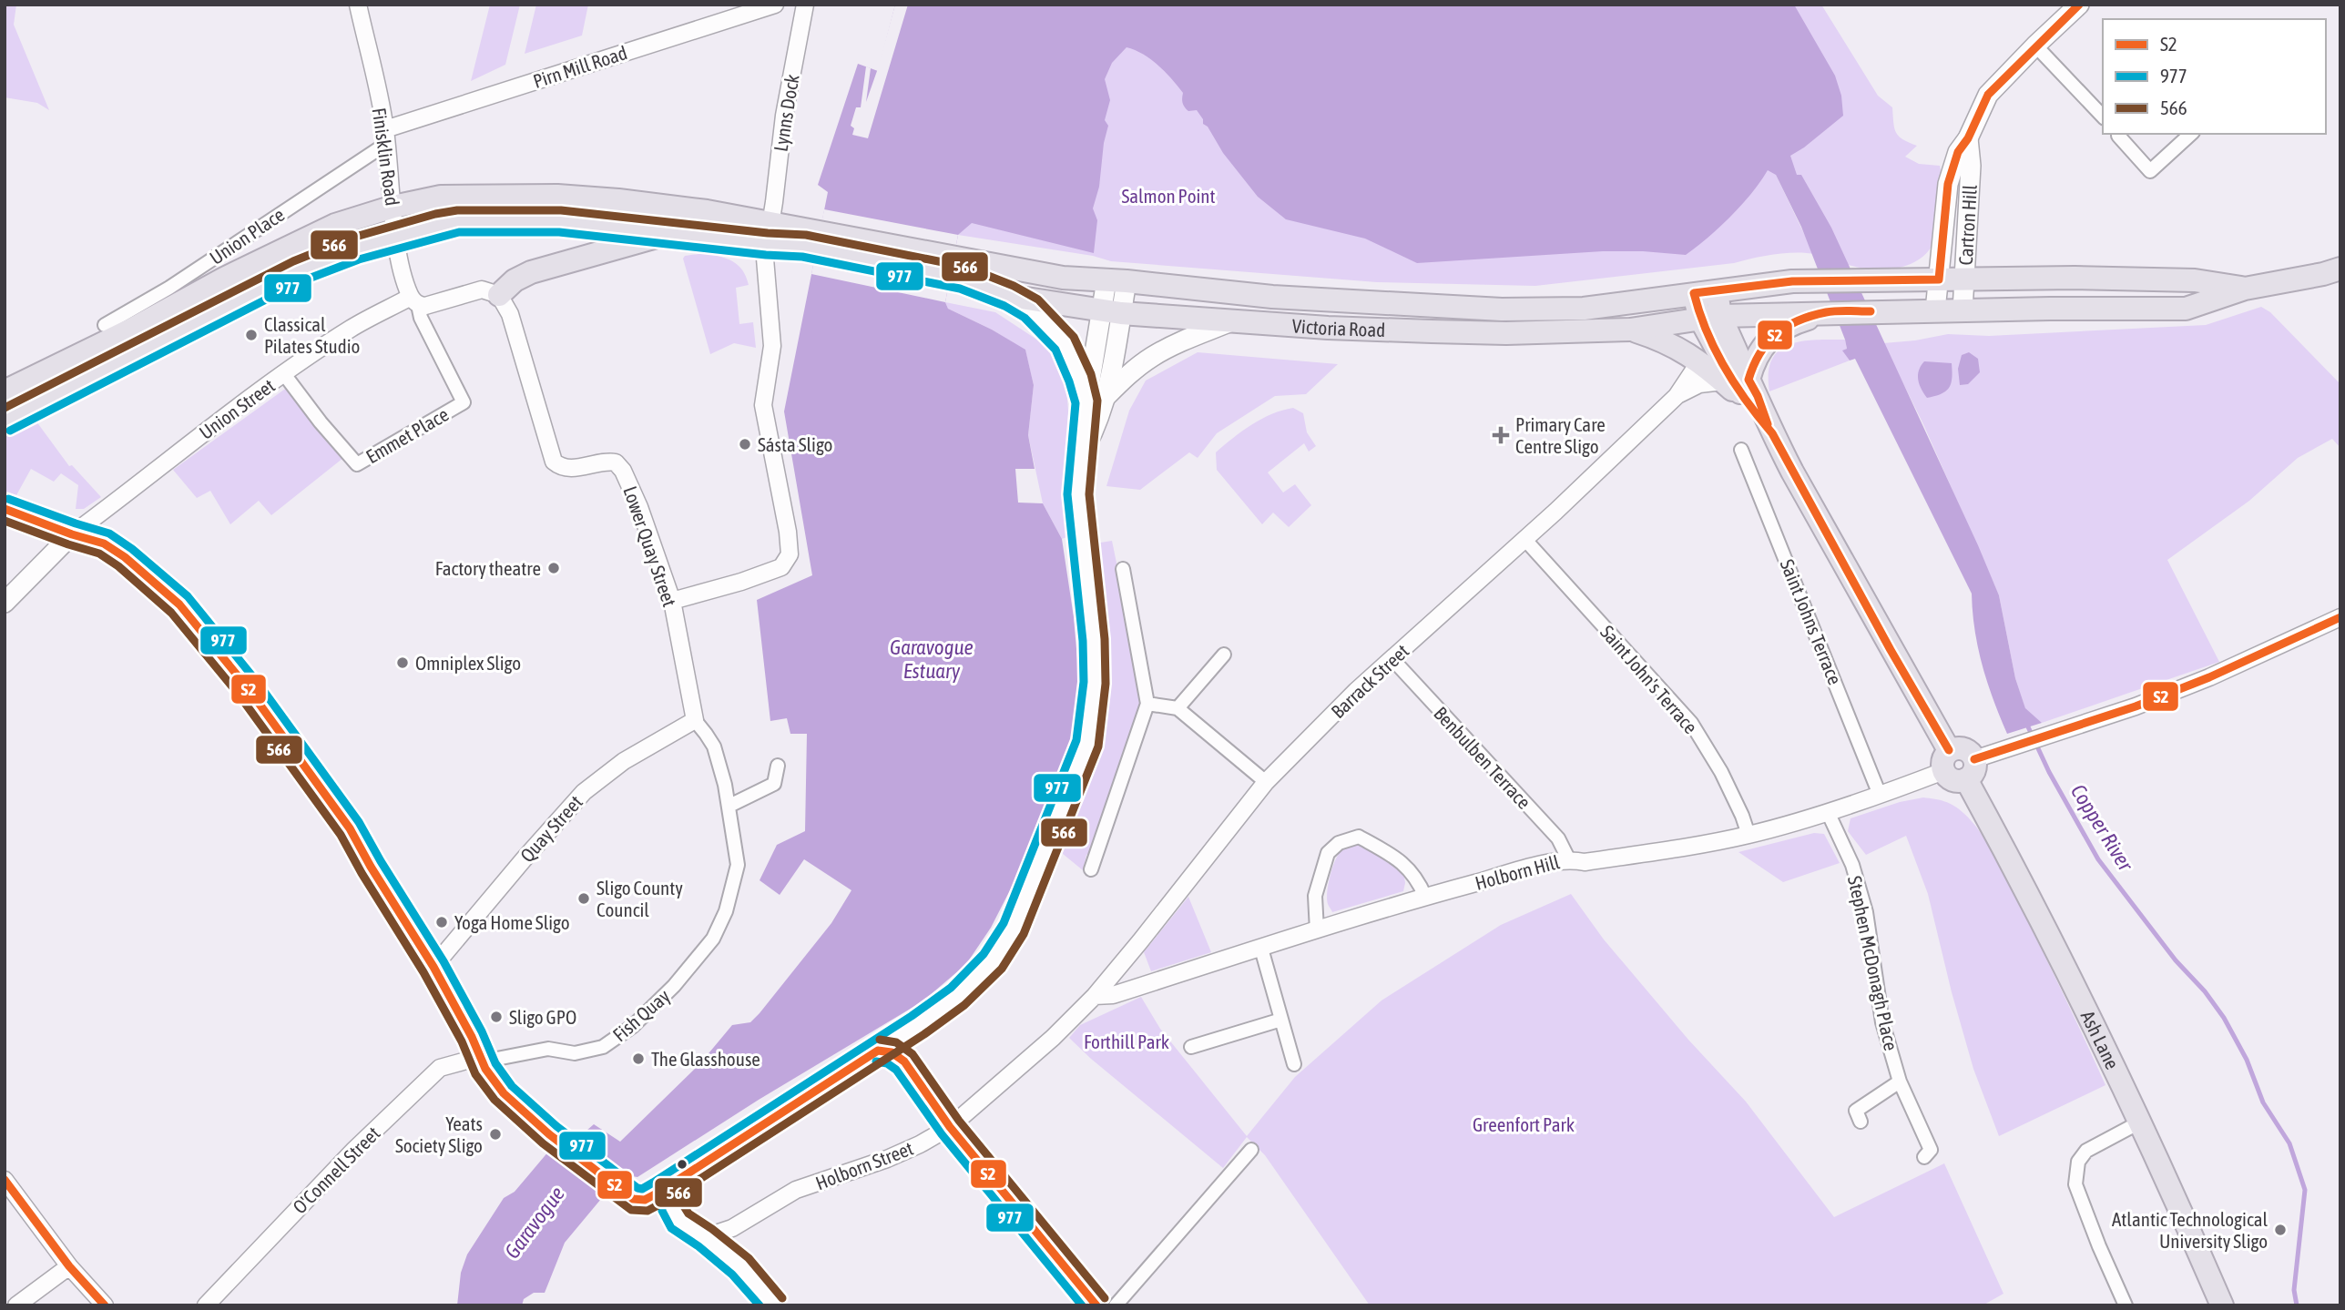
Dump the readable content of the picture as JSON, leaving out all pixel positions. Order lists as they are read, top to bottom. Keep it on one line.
{"streets":{"highway":["Victoria Road","Ash Lane"],"main road":["Cartron Hill"],"street":["Pirn Mill Road","Lynns Dock","Finisklin Road","Union Place","Union Street","Emmet Place","Lower Quay Street","Saint Johns Terrace","Saint John's Terrace","Barrack Street","Benbulben Terrace","Quay Street","Holborn Hill","Stephen McDonagh Place","Fish Quay","Holborn Street","O'Connell Street"]},"crossings":[["Pirn Mill Road","Finisklin Road"],["Pirn Mill Road","Union Place"],["Lynns Dock","Lower Quay Street"],["Finisklin Road","Union Place"],["Finisklin Road","Union Street"],["Finisklin Road","Emmet Place"],["Cartron Hill","Victoria Road"],["Union Street","Emmet Place"],["Union Street","Lower Quay Street"],["Lower Quay Street","Quay Street"],["Lower Quay Street","Fish Quay"],["Saint Johns Terrace","Holborn Hill"],["Saint John's Terrace","Barrack Street"],["Saint John's Terrace","Holborn Hill"],["Barrack Street","Benbulben Terrace"],["Barrack Street","Holborn Hill"],["Barrack Street","Holborn Street"],["Benbulben Terrace","Holborn Hill"],["Quay Street","Fish Quay"],["Holborn Hill","Stephen McDonagh Place"],["Holborn Hill","Holborn Street"],["Fish Quay","O'Connell Street"]],"water":["Garavogue Estuary","Copper River","Garavogue"],"parks":["Salmon Point","Forthill Park","Greenfort Park"],"places":{"other":["Classical Pilates Studio","Sásta Sligo","Factory theatre","Omniplex Sligo","Sligo County Council","Yoga Home Sligo","Sligo GPO","The Glasshouse","Yeats Society Sligo","Atlantic Technological University Sligo"],"health":["Primary Care Centre Sligo"]},"lines":["transit line S2","transit line 566","transit line 977"],"legend":["S2","977","566"]}
